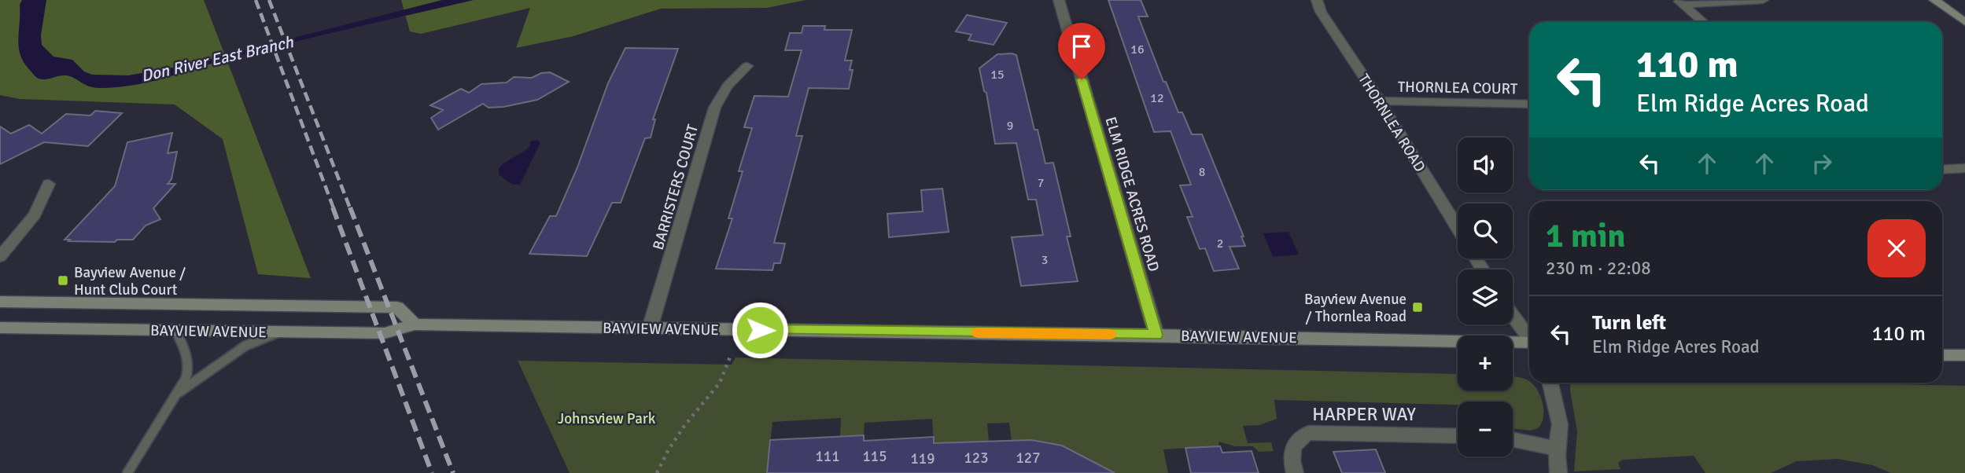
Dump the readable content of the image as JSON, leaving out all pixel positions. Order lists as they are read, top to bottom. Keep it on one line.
{"streets":{"main road":["BAYVIEW AVENUE"],"street":["THORNLEA COURT","THORNLEA ROAD","BARRISTERS COURT","ELM RIDGE ACRES ROAD","HARPER WAY"]},"crossings":[["THORNLEA COURT","THORNLEA ROAD"],["BARRISTERS COURT","BAYVIEW AVENUE"],["ELM RIDGE ACRES ROAD","BAYVIEW AVENUE"]],"water":["Don River East Branch"],"parks":["Johnsview Park"],"places":{"transit":["Bayview Avenue / Hunt Club Court","Bayview Avenue / Thornlea Road"]},"house_numbers":["16","15","12","9","8","7","2","3","111","115","123","127","119"],"page":{"turn":["110 m","Elm Ridge Acres Road"],"map_buttons":["+","−"],"heading":["1 min","230 m · 22:08"],"list":[{"name":"Turn left","note":"Elm Ridge Acres Road","value":"110 m"}]}}
